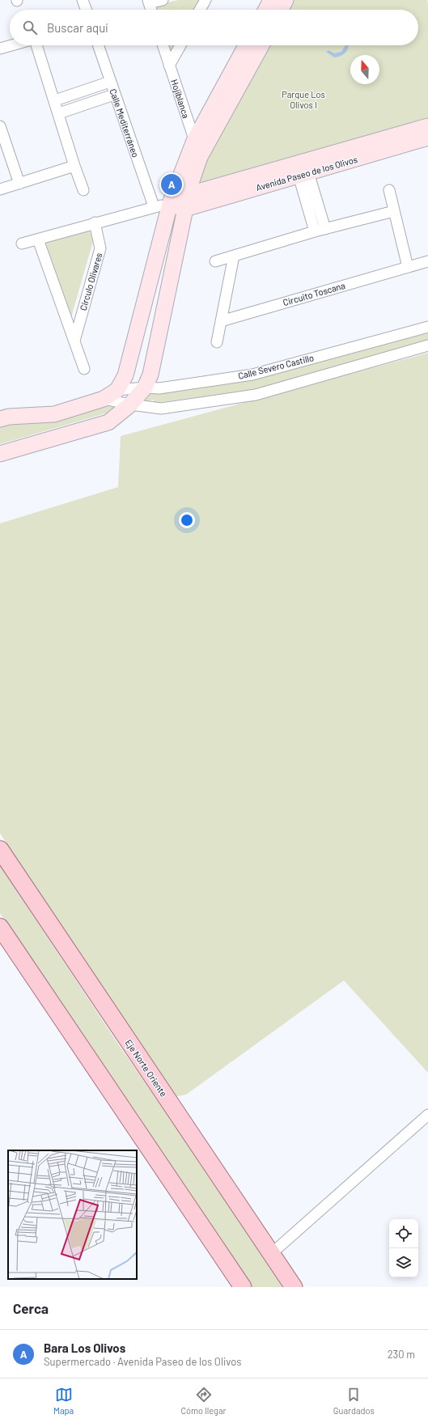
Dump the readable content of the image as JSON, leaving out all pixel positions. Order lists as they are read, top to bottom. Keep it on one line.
{"streets":{"main road":["Eje Norte Oriente"],"street":["Hojiblanca","Calle Mediterráneo","Avenida Paseo de los Olivos","Circulo Olivares","Circuito Toscana","Calle Severo Castillo"]},"parks":["Parque Los Olivos I"],"north":"top","page":{"search":"Buscar aquí","pins":"A","heading":"Cerca","list":[{"mark":"A","name":"Bara Los Olivos","note":"Supermercado · Avenida Paseo de los Olivos","value":"230 m"}],"nav":["Mapa","Cómo llegar","Guardados"]}}
